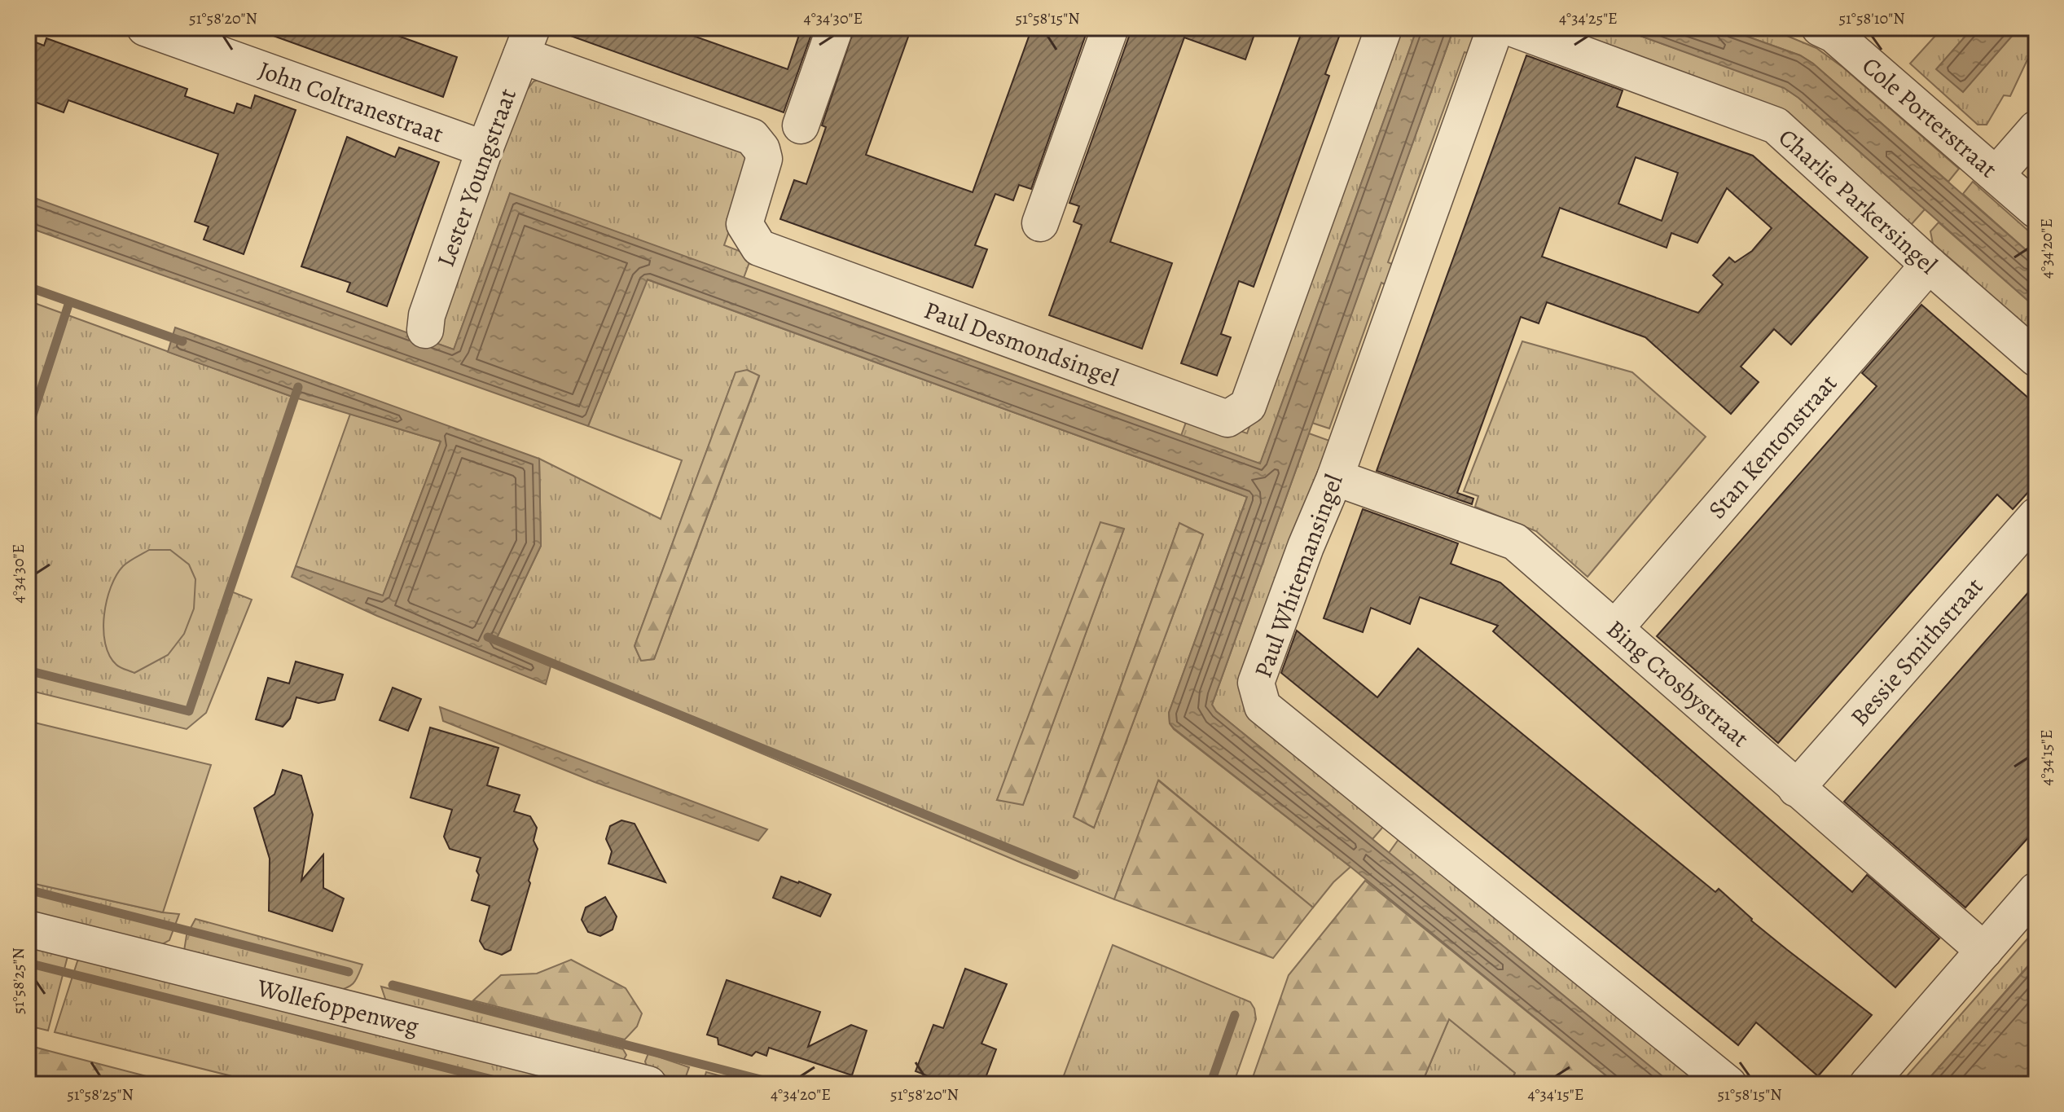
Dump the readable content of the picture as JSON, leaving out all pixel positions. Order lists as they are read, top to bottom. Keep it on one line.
{"streets":{"street":["John Coltranestraat","Cole Porterstraat","Lester Youngstraat","Charlie Parkersingel","Paul Desmondsingel","Stan Kentonstraat","Paul Whitemansingel","Bessie Smithstraat","Bing Crosbystraat","Wollefoppenweg"]},"crossings":[["John Coltranestraat","Lester Youngstraat"],["Lester Youngstraat","Paul Desmondsingel"],["Charlie Parkersingel","Stan Kentonstraat"],["Stan Kentonstraat","Bing Crosbystraat"],["Paul Whitemansingel","Bing Crosbystraat"],["Bessie Smithstraat","Bing Crosbystraat"]],"coordinates":["51°58'20\"N","4°34'30\"E","51°58'15\"N","4°34'25\"E","51°58'10\"N","4°34'20\"E","4°34'15\"E","51°58'25\"N"]}
